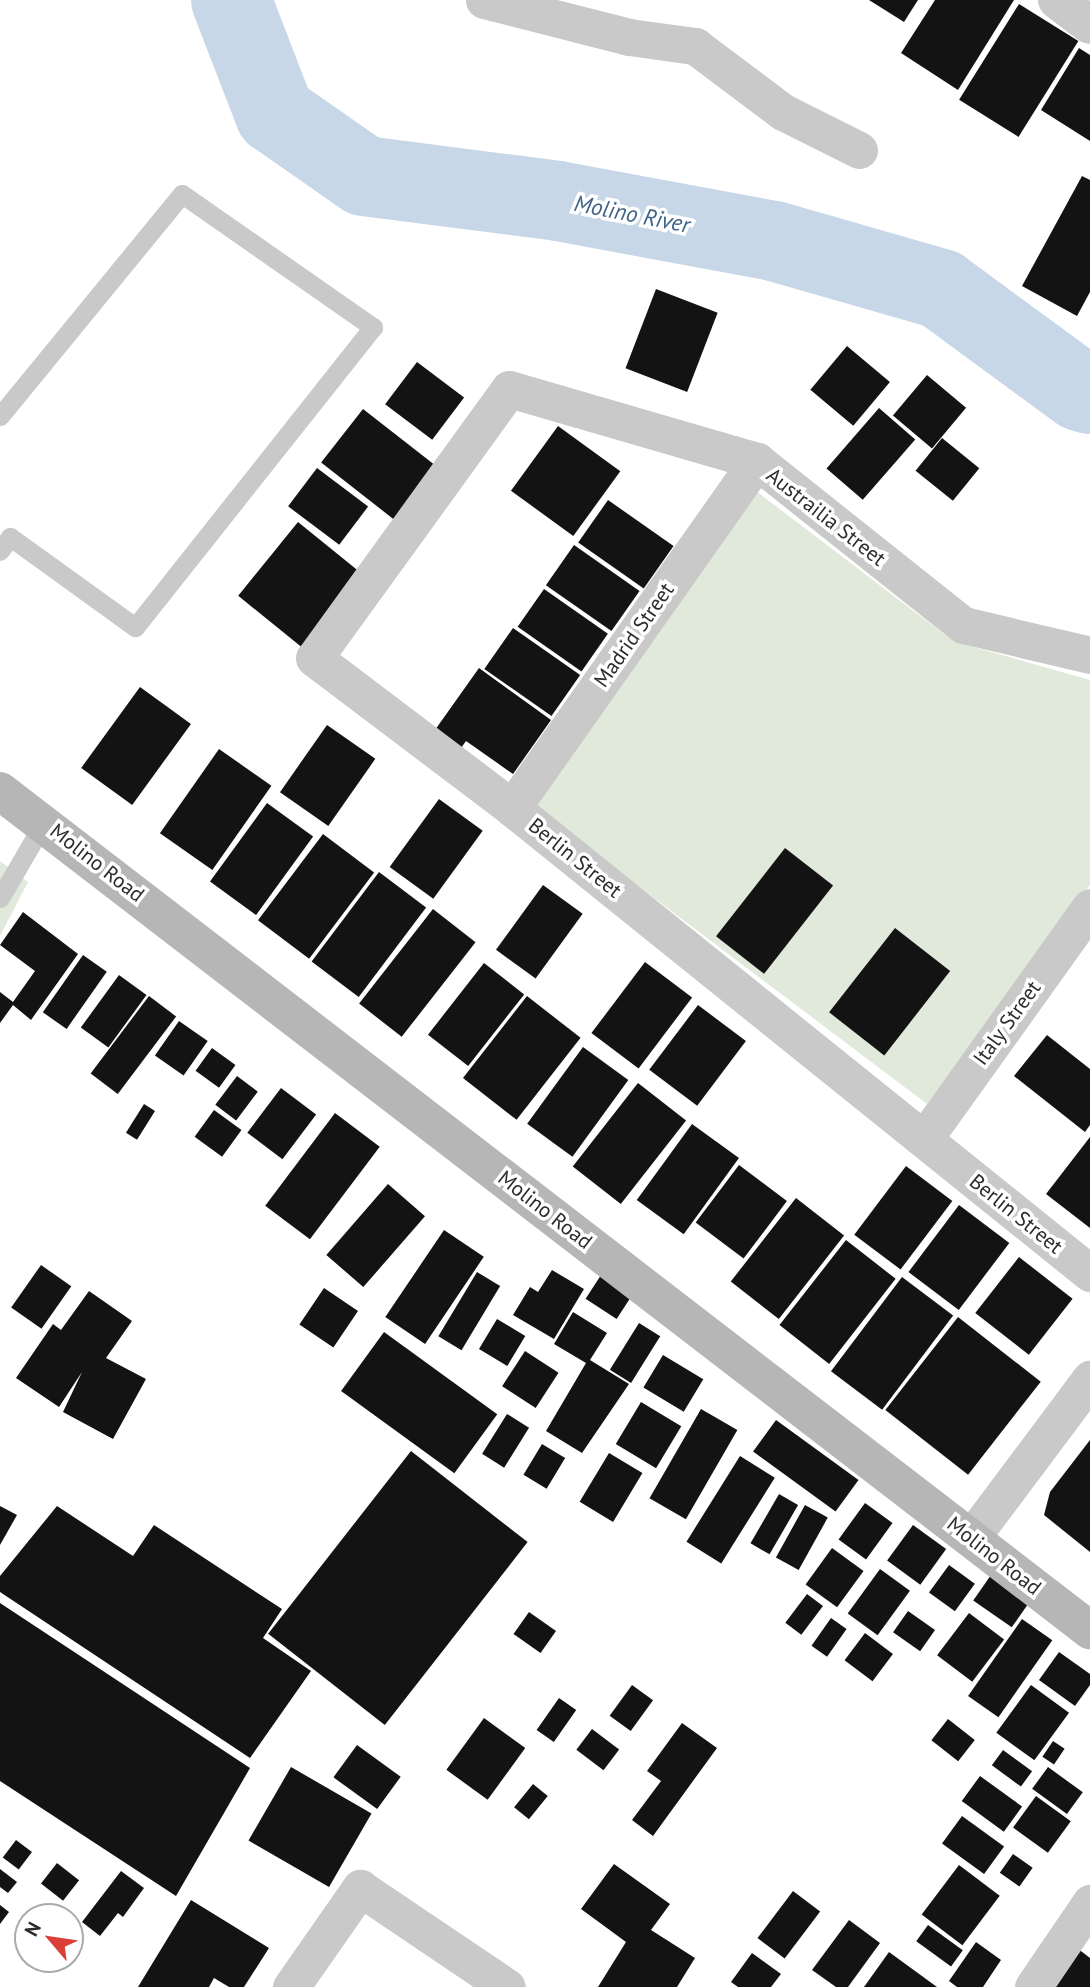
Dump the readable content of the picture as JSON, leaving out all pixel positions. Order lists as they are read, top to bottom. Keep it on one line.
{"streets":{"main road":["Molino Road"],"street":["Austrailia Street","Madrid Street","Berlin Street","Italy Street"]},"crossings":[["Austrailia Street","Madrid Street"],["Austrailia Street","Berlin Street"],["Madrid Street","Berlin Street"],["Berlin Street","Italy Street"]],"water":["Molino River"],"north":"top left"}
